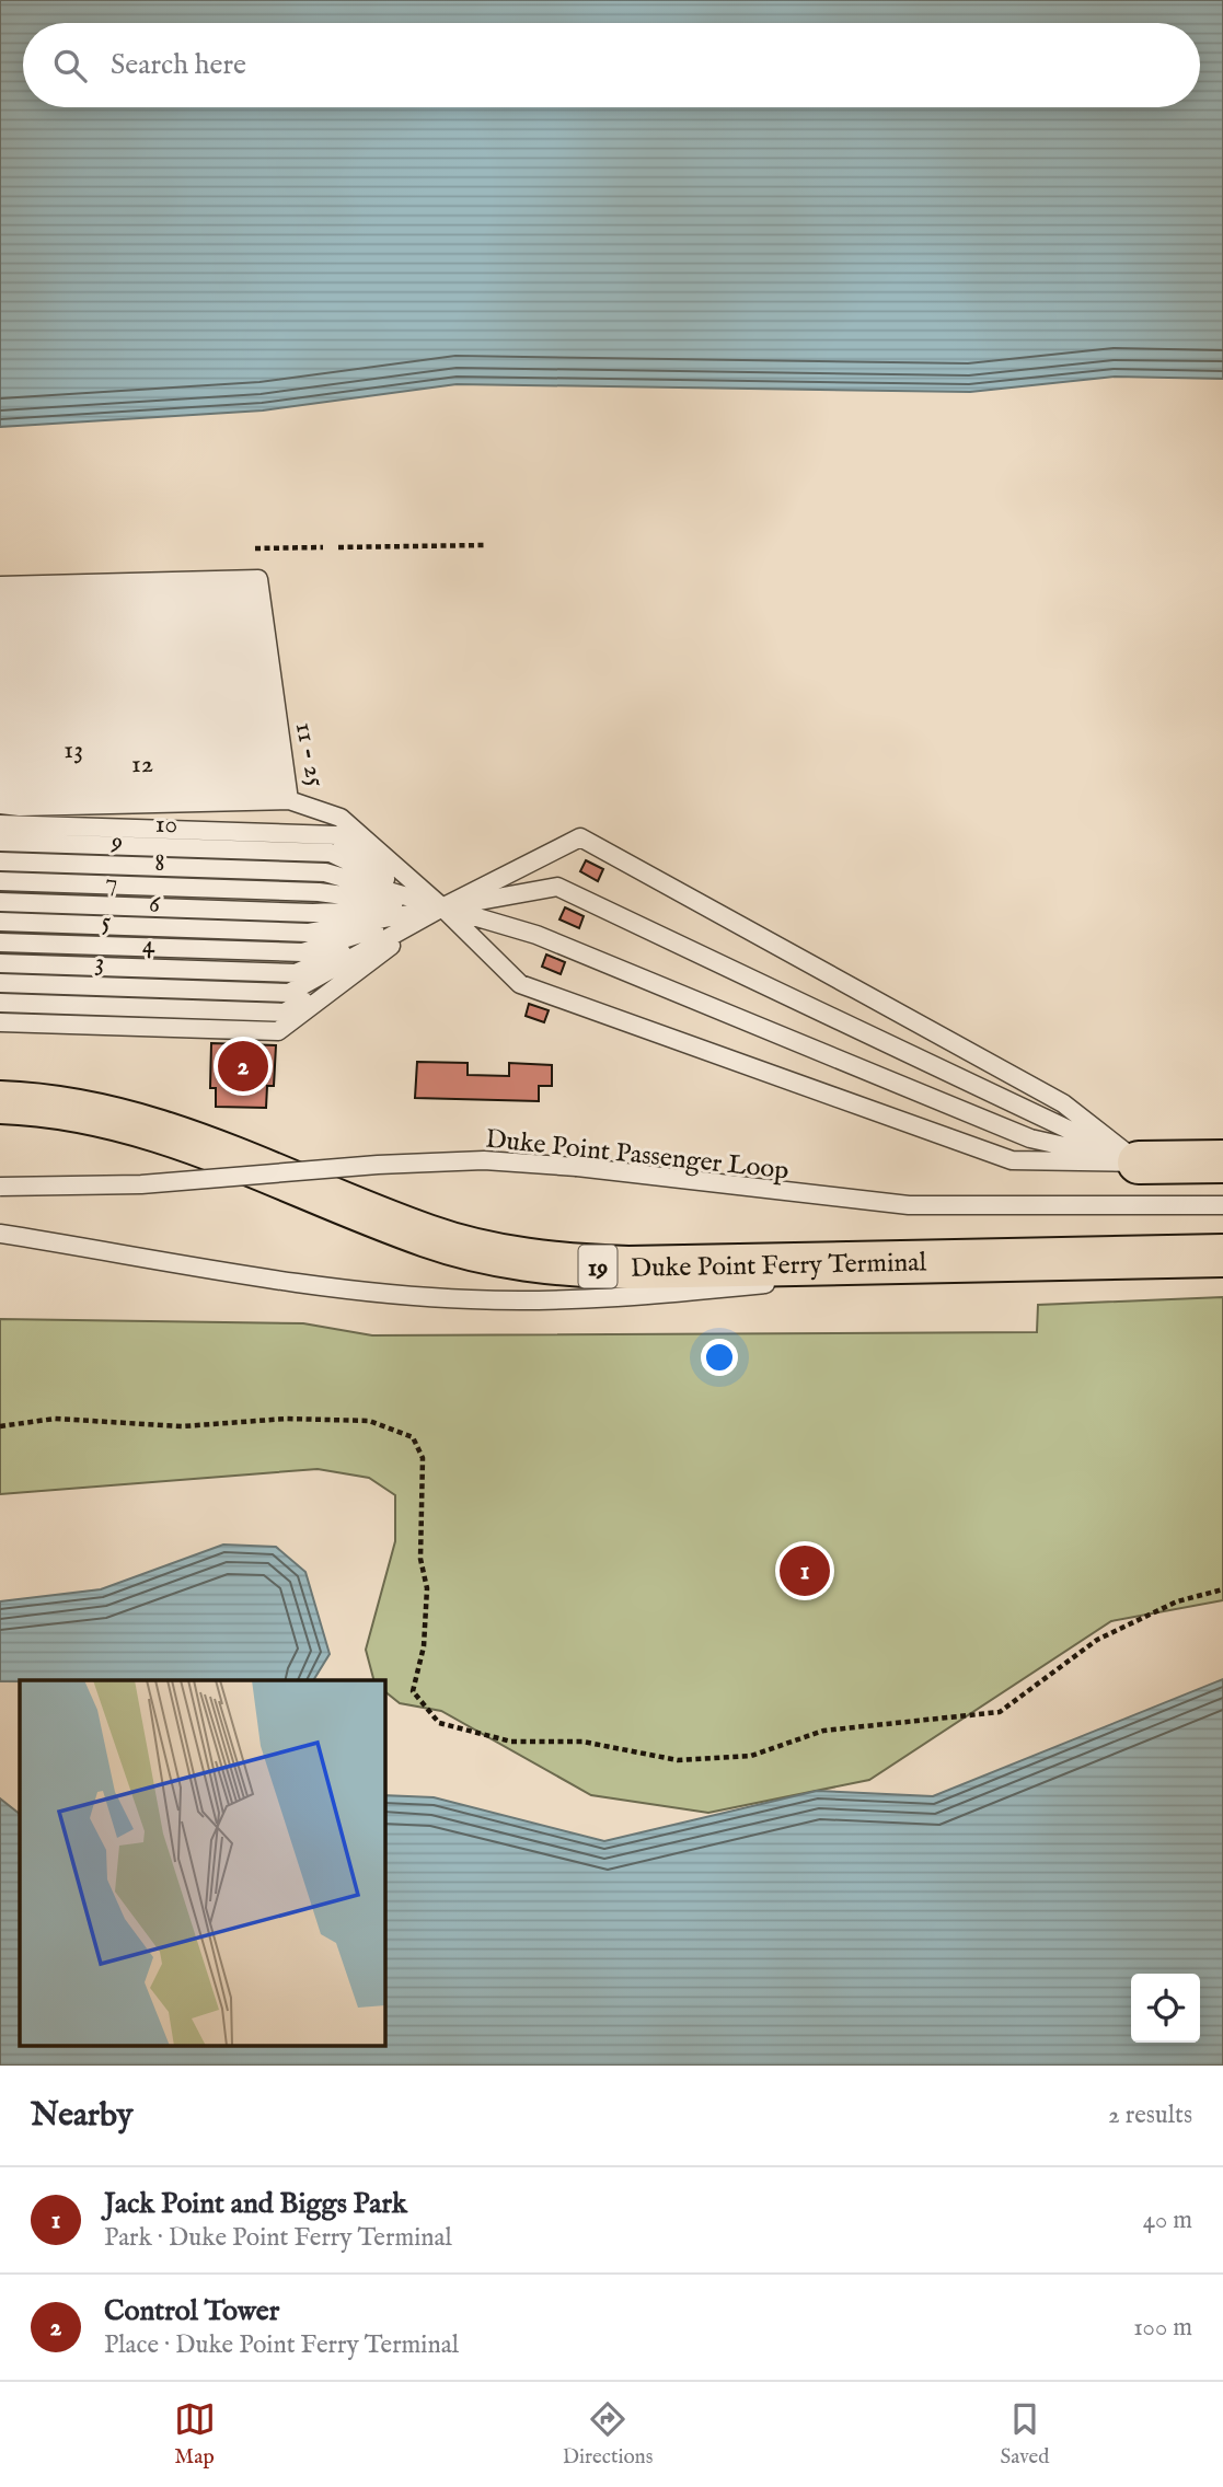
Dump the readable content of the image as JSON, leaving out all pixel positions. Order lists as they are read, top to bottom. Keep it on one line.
{"streets":{"highway":["Duke Point Ferry Terminal","19"],"lane":["13","11 - 25","12","10","9","8","7","6","5","4","3","Duke Point Passenger Loop"]},"crossings":[["13","11 - 25"],["13","12"],["11 - 25","12"],["11 - 25","10"],["11 - 25","9"],["11 - 25","8"],["11 - 25","7"],["11 - 25","6"],["11 - 25","5"],["11 - 25","4"],["11 - 25","3"],["10","9"],["10","8"],["10","7"],["10","6"],["10","5"],["10","4"],["10","3"],["9","8"],["9","7"],["9","6"],["9","5"],["9","4"],["9","3"],["8","7"],["8","6"],["8","5"],["8","4"],["8","3"],["7","6"],["7","5"],["7","4"],["7","3"],["6","5"],["6","4"],["6","3"],["5","4"],["5","3"],["4","3"]],"page":{"search":"Search here","pins":["2","1"],"heading":["Nearby","2 results"],"list":[{"mark":"1","name":"Jack Point and Biggs Park","note":"Park · Duke Point Ferry Terminal","value":"40 m"},{"mark":"2","name":"Control Tower","note":"Place · Duke Point Ferry Terminal","value":"100 m"}],"nav":["Map","Directions","Saved"]}}
